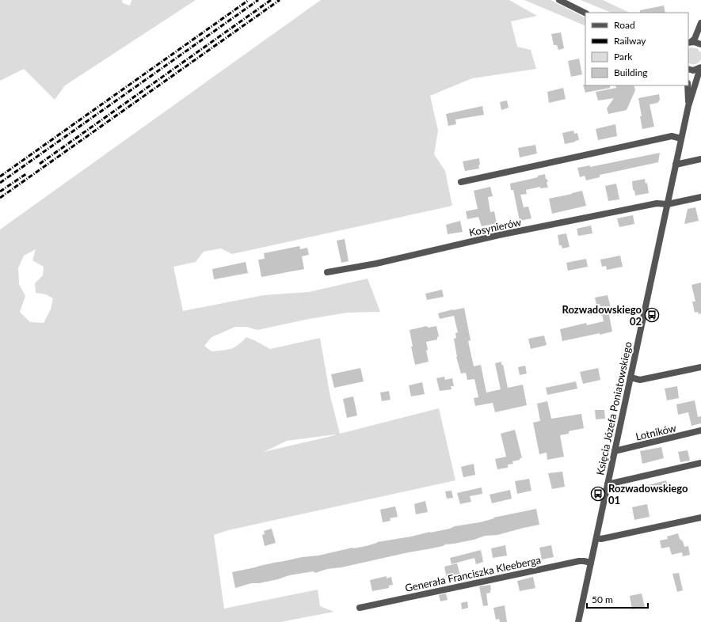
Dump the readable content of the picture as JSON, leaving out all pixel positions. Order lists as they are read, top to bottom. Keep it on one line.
{"streets":{"street":["Kosynierów","Księcia Józefa Poniatowskiego","Lotników","Generała Franciszka Kleeberga"]},"crossings":[["Kosynierów","Księcia Józefa Poniatowskiego"],["Księcia Józefa Poniatowskiego","Lotników"],["Księcia Józefa Poniatowskiego","Generała Franciszka Kleeberga"]],"places":{"bus stop":["Rozwadowskiego 02","Rozwadowskiego 01"]},"legend":["Road","Railway","Park","Building"],"scale_bar":"50 m"}
